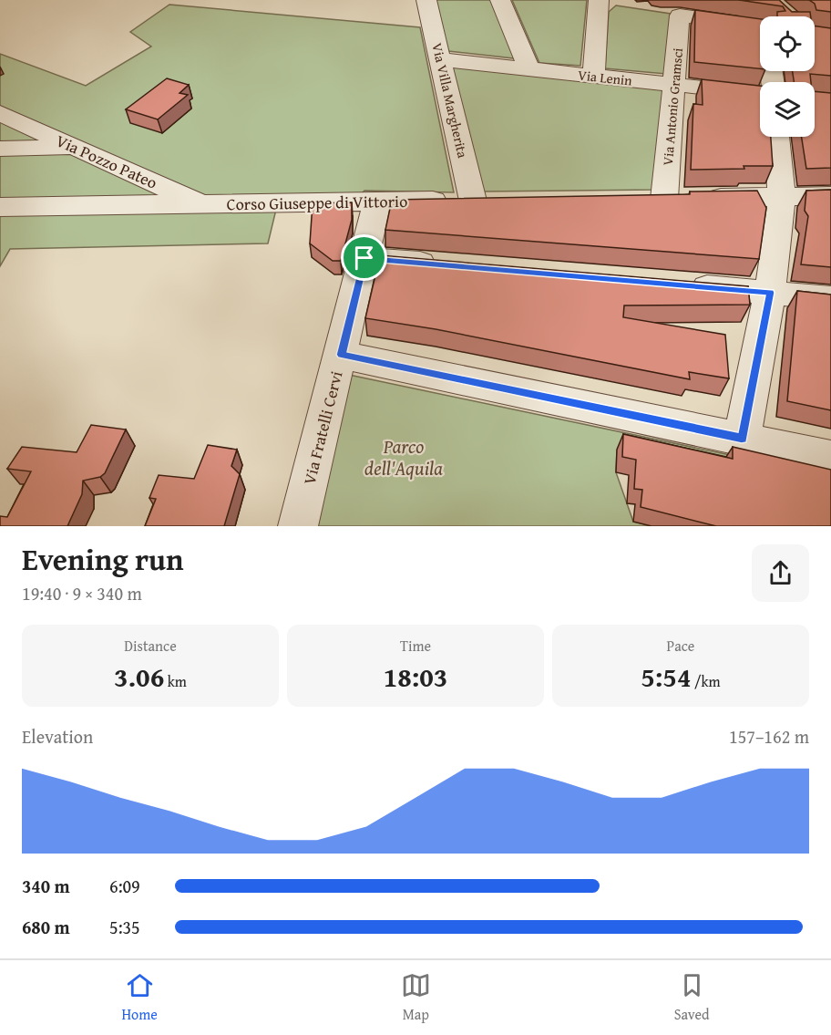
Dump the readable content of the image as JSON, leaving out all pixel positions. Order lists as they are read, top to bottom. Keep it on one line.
{"streets":{"street":["Via Lenin","Via Villa Margherita","Via Antonio Gramsci","Via Pozzo Pateo","Corso Giuseppe di Vittorio","Via Fratelli Cervi"]},"crossings":[["Via Lenin","Via Villa Margherita"],["Via Lenin","Via Antonio Gramsci"],["Via Villa Margherita","Corso Giuseppe di Vittorio"],["Via Pozzo Pateo","Corso Giuseppe di Vittorio"],["Corso Giuseppe di Vittorio","Via Fratelli Cervi"]],"parks":["Parco dell'Aquila"],"page":{"heading":["Evening run","19:40 · 9 × 340 m"],"stats":[["Distance","3.06 km"],["Time","18:03"],["Pace","5:54 /km"]],"chart":["Elevation","157–162 m"],"list":[{"name":"340 m","note":"6:09"},{"name":"680 m","note":"5:35"}],"tabs":["Home","Map","Saved"]}}
